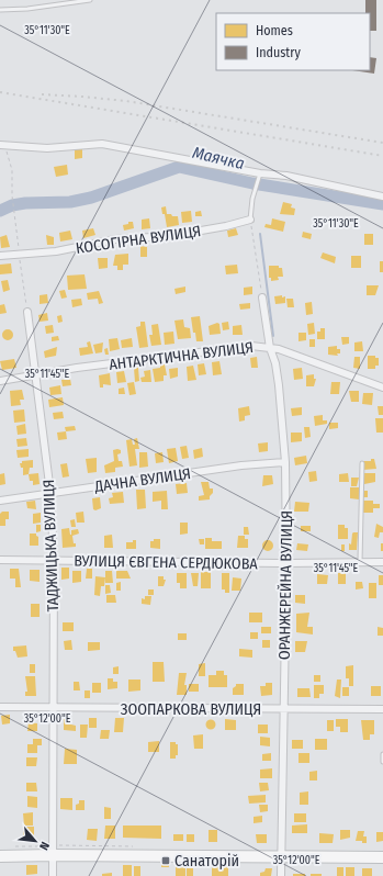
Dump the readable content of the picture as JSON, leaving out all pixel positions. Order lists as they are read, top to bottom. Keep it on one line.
{"streets":{"street":["КОСОГІРНА ВУЛИЦЯ","АНТАРКТИЧНА ВУЛИЦЯ","ДАЧНА ВУЛИЦЯ","ТАДЖИЦЬКА ВУЛИЦЯ","ВУЛИЦЯ ЄВГЕНА СЕРДЮКОВА","ОРАНЖЕРЕЙНА ВУЛИЦЯ","ЗООПАРКОВА ВУЛИЦЯ"]},"crossings":[["АНТАРКТИЧНА ВУЛИЦЯ","ТАДЖИЦЬКА ВУЛИЦЯ"],["АНТАРКТИЧНА ВУЛИЦЯ","ОРАНЖЕРЕЙНА ВУЛИЦЯ"],["ДАЧНА ВУЛИЦЯ","ТАДЖИЦЬКА ВУЛИЦЯ"],["ДАЧНА ВУЛИЦЯ","ОРАНЖЕРЕЙНА ВУЛИЦЯ"],["ТАДЖИЦЬКА ВУЛИЦЯ","ВУЛИЦЯ ЄВГЕНА СЕРДЮКОВА"],["ТАДЖИЦЬКА ВУЛИЦЯ","ЗООПАРКОВА ВУЛИЦЯ"],["ВУЛИЦЯ ЄВГЕНА СЕРДЮКОВА","ОРАНЖЕРЕЙНА ВУЛИЦЯ"],["ОРАНЖЕРЕЙНА ВУЛИЦЯ","ЗООПАРКОВА ВУЛИЦЯ"]],"water":["Маячка"],"places":{"transit":["Санаторій"]},"legend":["Homes","Industry"],"north":"bottom right","coordinates":["35°11'30\"E","35°11'45\"E","35°12'00\"E"]}
